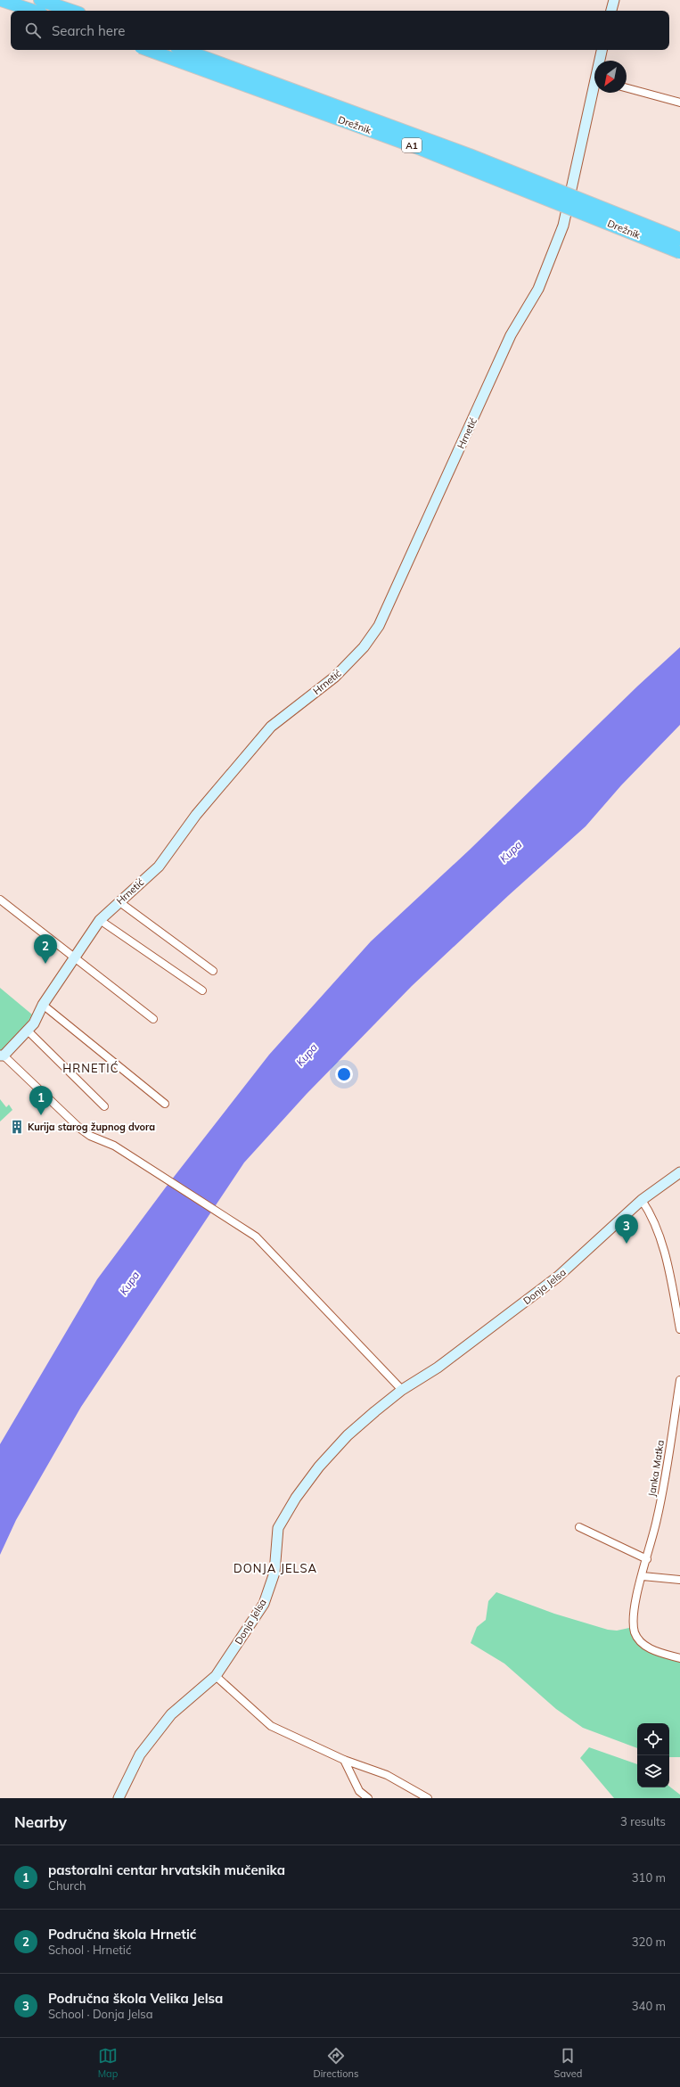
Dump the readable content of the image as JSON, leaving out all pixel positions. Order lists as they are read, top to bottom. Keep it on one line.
{"streets":{"highway":["Drežnik","A1"],"street":["Hrnetić","Donja Jelsa","Janka Matka"]},"districts":["HRNETIĆ","DONJA JELSA"],"water":["Kupa"],"places":{"building":["Kurija starog župnog dvora"]},"north":"bottom left","page":{"search":"Search here","pins":["2","1","3"],"heading":["Nearby","3 results"],"list":[{"mark":"1","name":"pastoralni centar hrvatskih mučenika","note":"Church","value":"310 m"},{"mark":"2","name":"Područna škola Hrnetić","note":"School · Hrnetić","value":"320 m"},{"mark":"3","name":"Područna škola Velika Jelsa","note":"School · Donja Jelsa","value":"340 m"}],"nav":["Map","Directions","Saved"]}}
